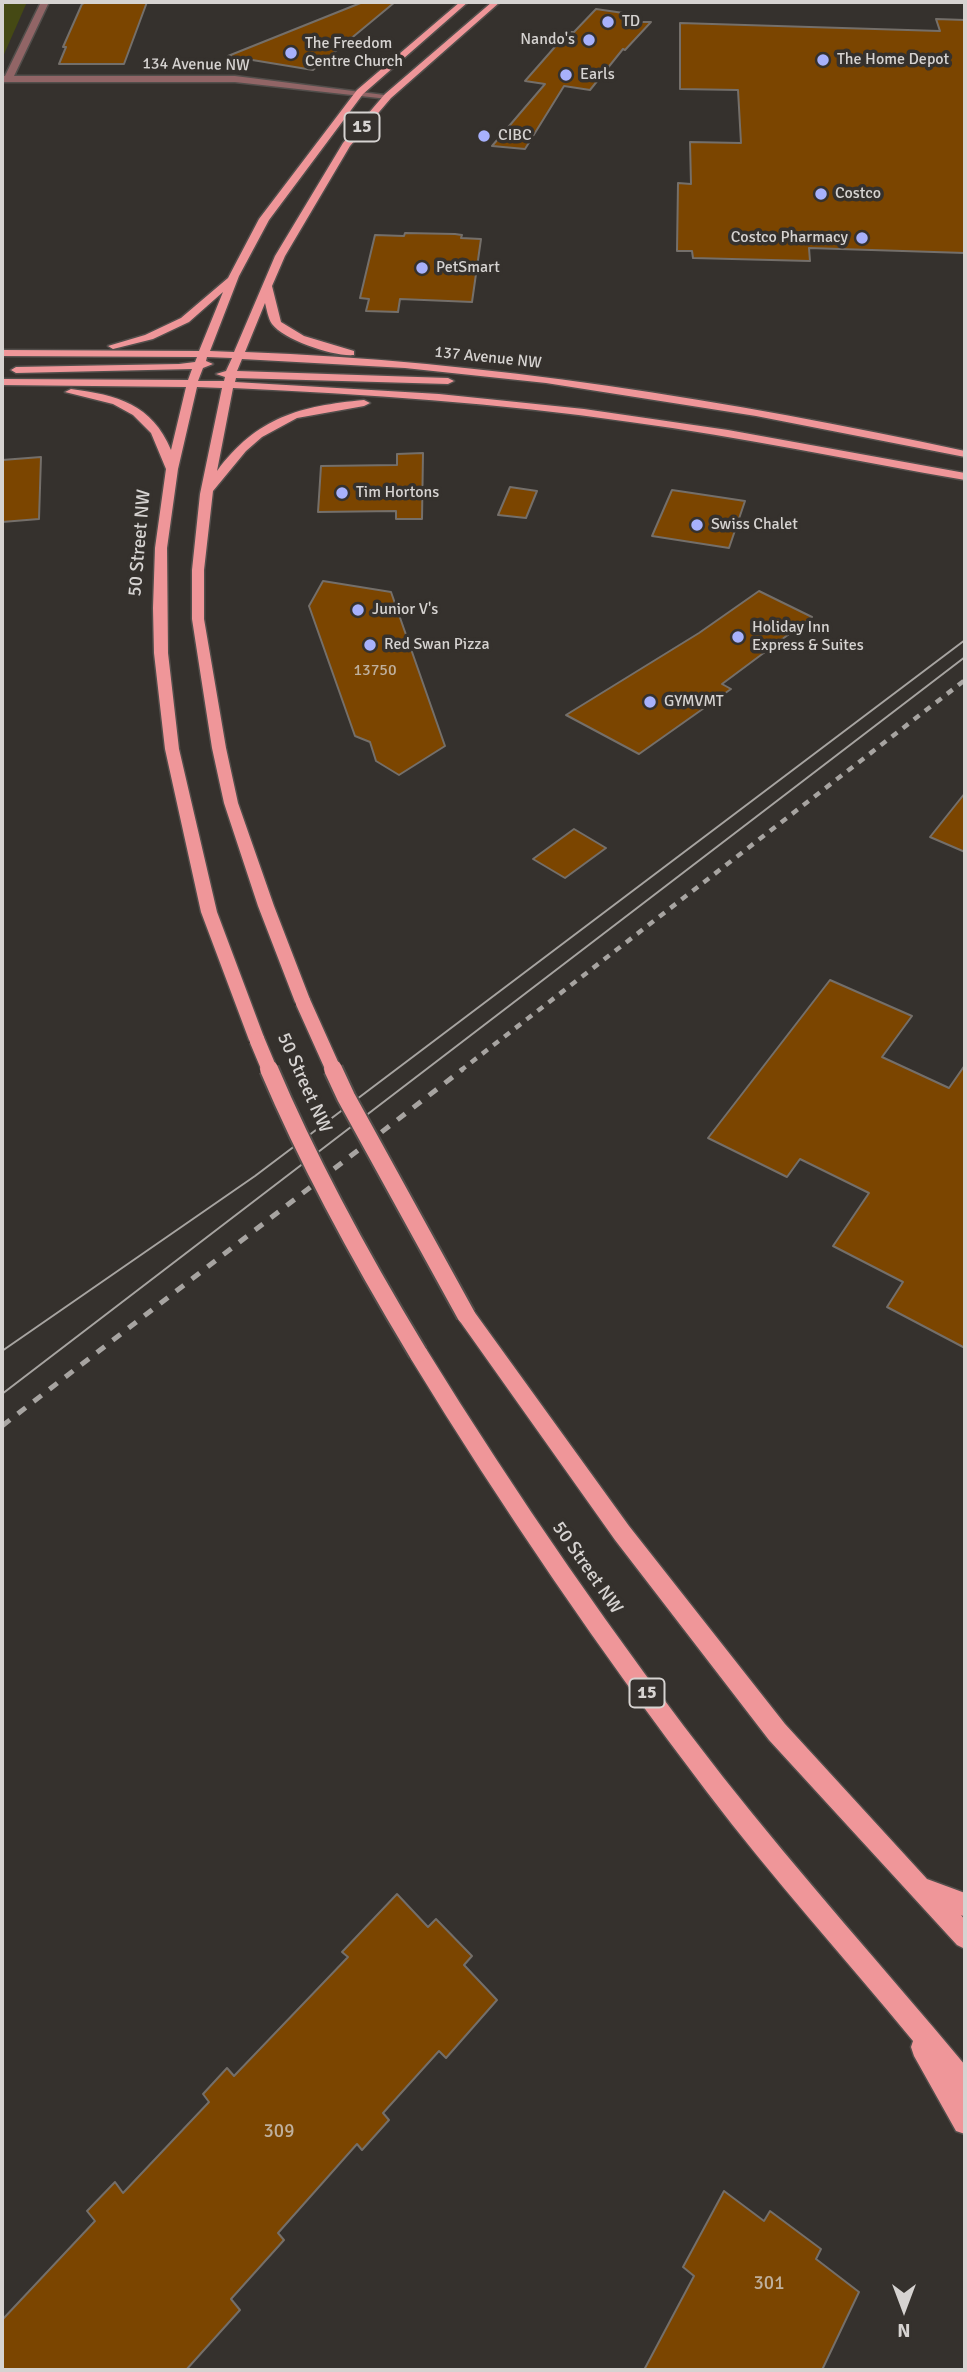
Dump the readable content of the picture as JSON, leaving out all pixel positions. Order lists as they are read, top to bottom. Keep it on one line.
{"streets":{"main road":["15","137 Avenue NW","50 Street NW"],"street":["134 Avenue NW"]},"crossings":[["134 Avenue NW","50 Street NW"],["137 Avenue NW","50 Street NW"]],"places":["TD","Nando's","The Freedom Centre Church","The Home Depot","Earls","CIBC","Costco","Costco Pharmacy","PetSmart","Tim Hortons","Swiss Chalet","Junior V's","Holiday Inn Express & Suites","Red Swan Pizza","GYMVMT"],"house_numbers":["13750","309","301"],"north":"bottom"}
